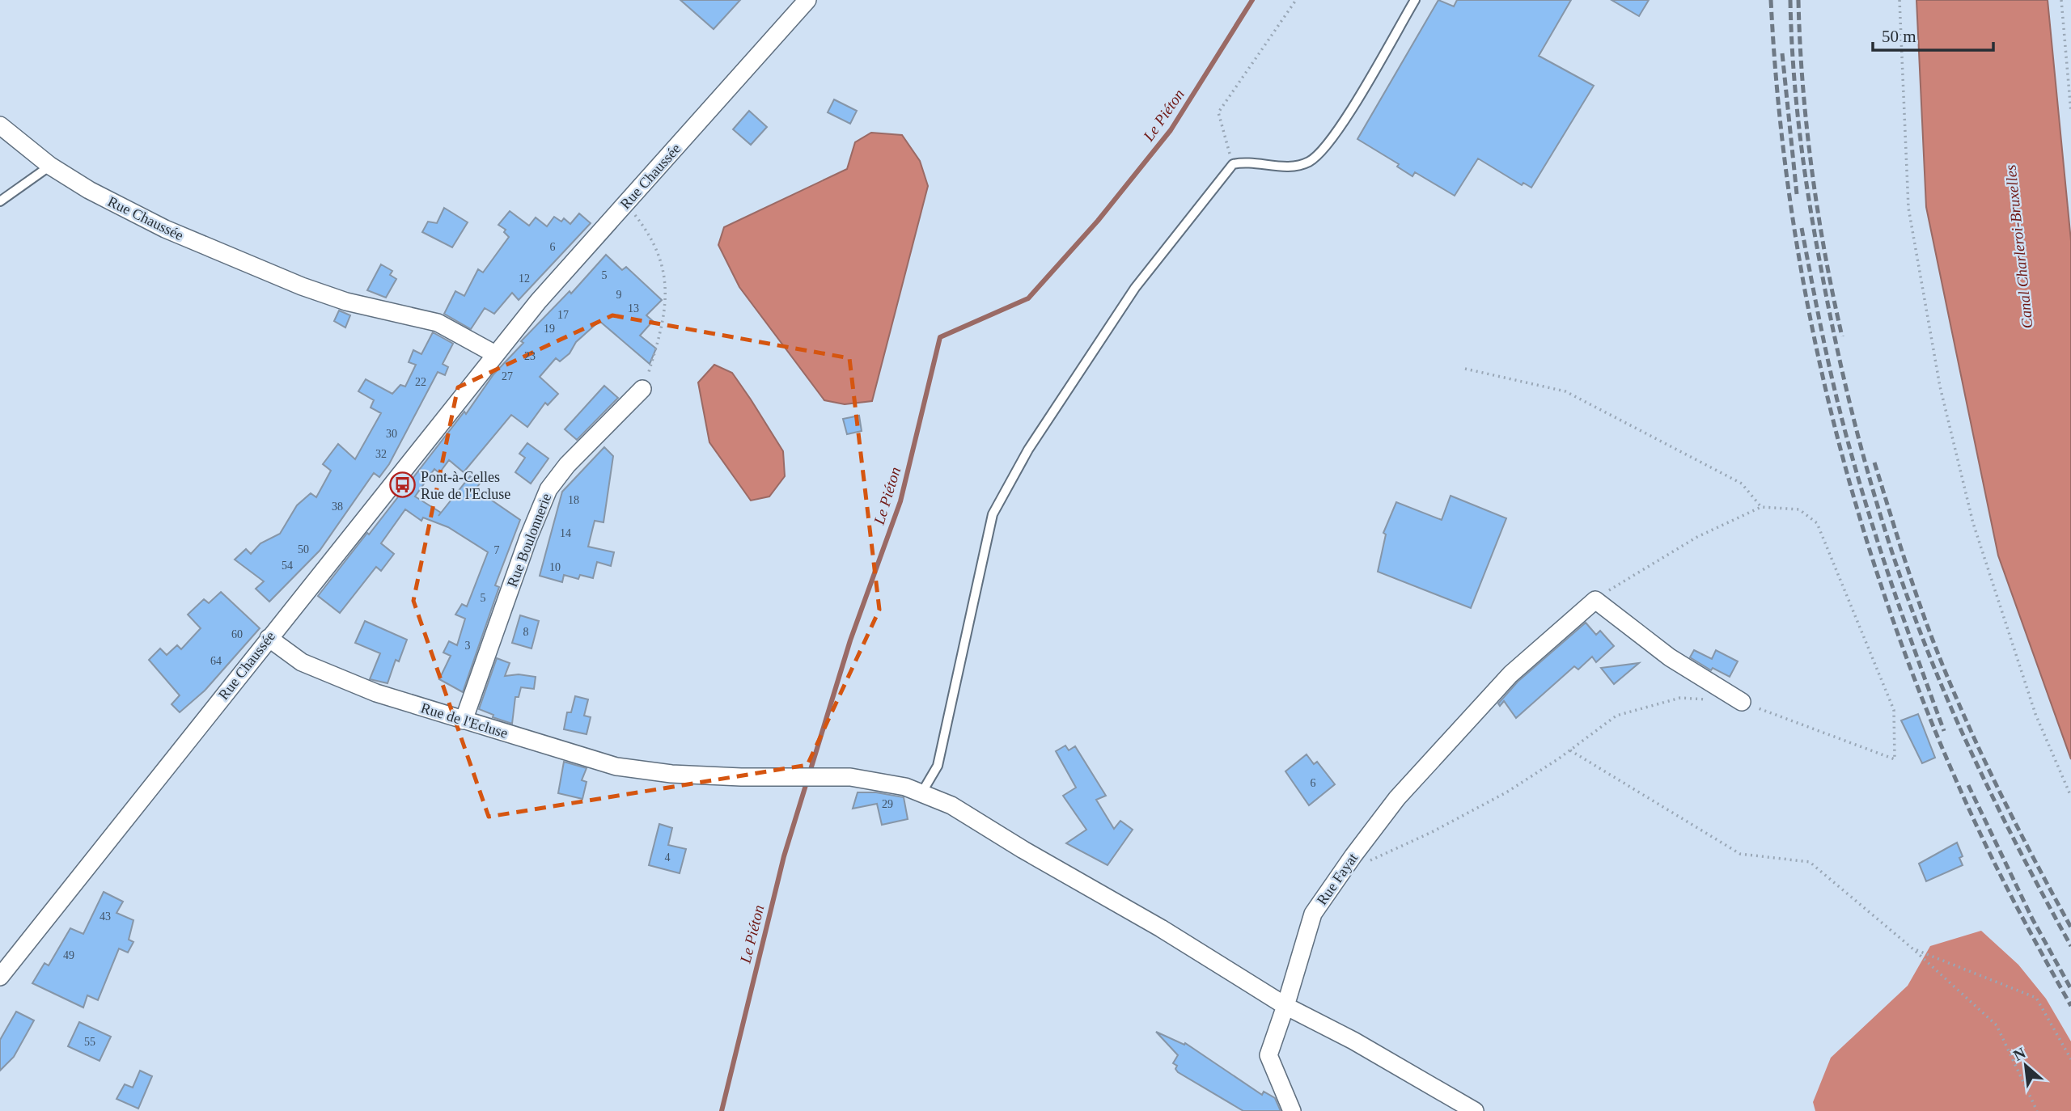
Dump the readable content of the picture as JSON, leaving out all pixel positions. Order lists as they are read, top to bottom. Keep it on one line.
{"streets":{"street":["Rue Chaussée","Rue Boulonnerie","Rue de l'Ecluse","Rue Fayat"]},"crossings":[["Rue Chaussée","Rue de l'Ecluse"],["Rue Boulonnerie","Rue de l'Ecluse"]],"water":["Le Piéton","Canal Charleroi-Bruxelles"],"places":{"bus stop":["Pont-à-Celles Rue de l'Ecluse"]},"house_numbers":["6","5","12","9","13","17","19","23","27","22","30","32","18","38","14","50","7","54","10","5","8","60","3","64","6","29","4","43","49","55"],"scale_bar":"50 m","north":"top left"}
